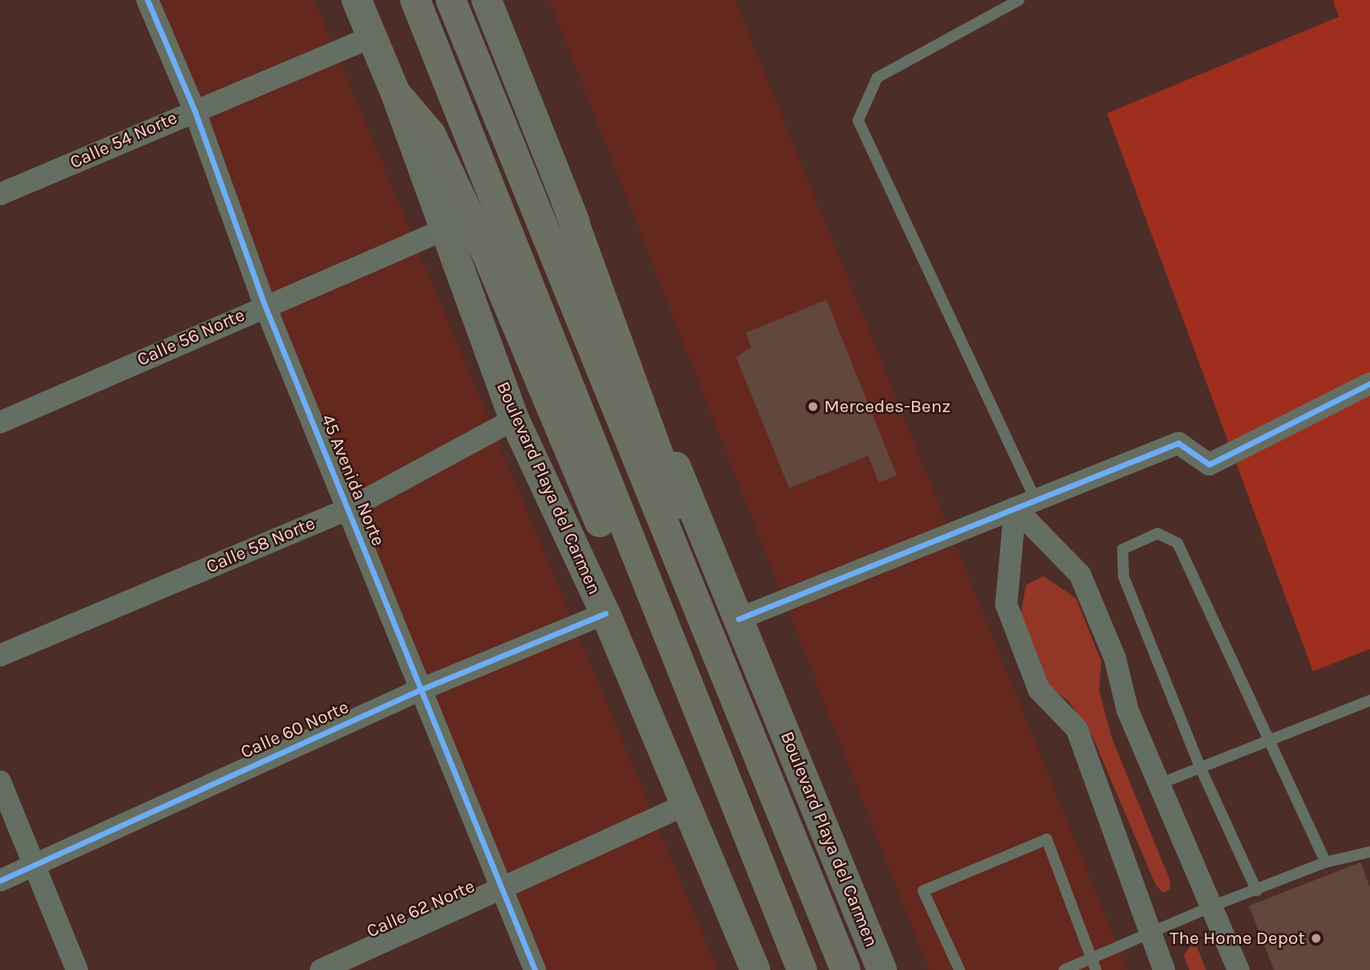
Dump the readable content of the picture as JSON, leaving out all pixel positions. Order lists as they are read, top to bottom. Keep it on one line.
{"streets":{"main road":["Boulevard Playa del Carmen"],"street":["Calle 54 Norte","Calle 56 Norte","45 Avenida Norte","Calle 58 Norte","Calle 60 Norte","Calle 62 Norte"]},"crossings":[["Calle 54 Norte","45 Avenida Norte"],["Calle 54 Norte","Boulevard Playa del Carmen"],["Calle 56 Norte","45 Avenida Norte"],["Calle 56 Norte","Boulevard Playa del Carmen"],["45 Avenida Norte","Calle 58 Norte"],["45 Avenida Norte","Calle 60 Norte"],["45 Avenida Norte","Calle 62 Norte"],["Boulevard Playa del Carmen","Calle 58 Norte"],["Boulevard Playa del Carmen","Calle 60 Norte"],["Boulevard Playa del Carmen","Calle 62 Norte"]],"places":["Mercedes-Benz","The Home Depot"]}
